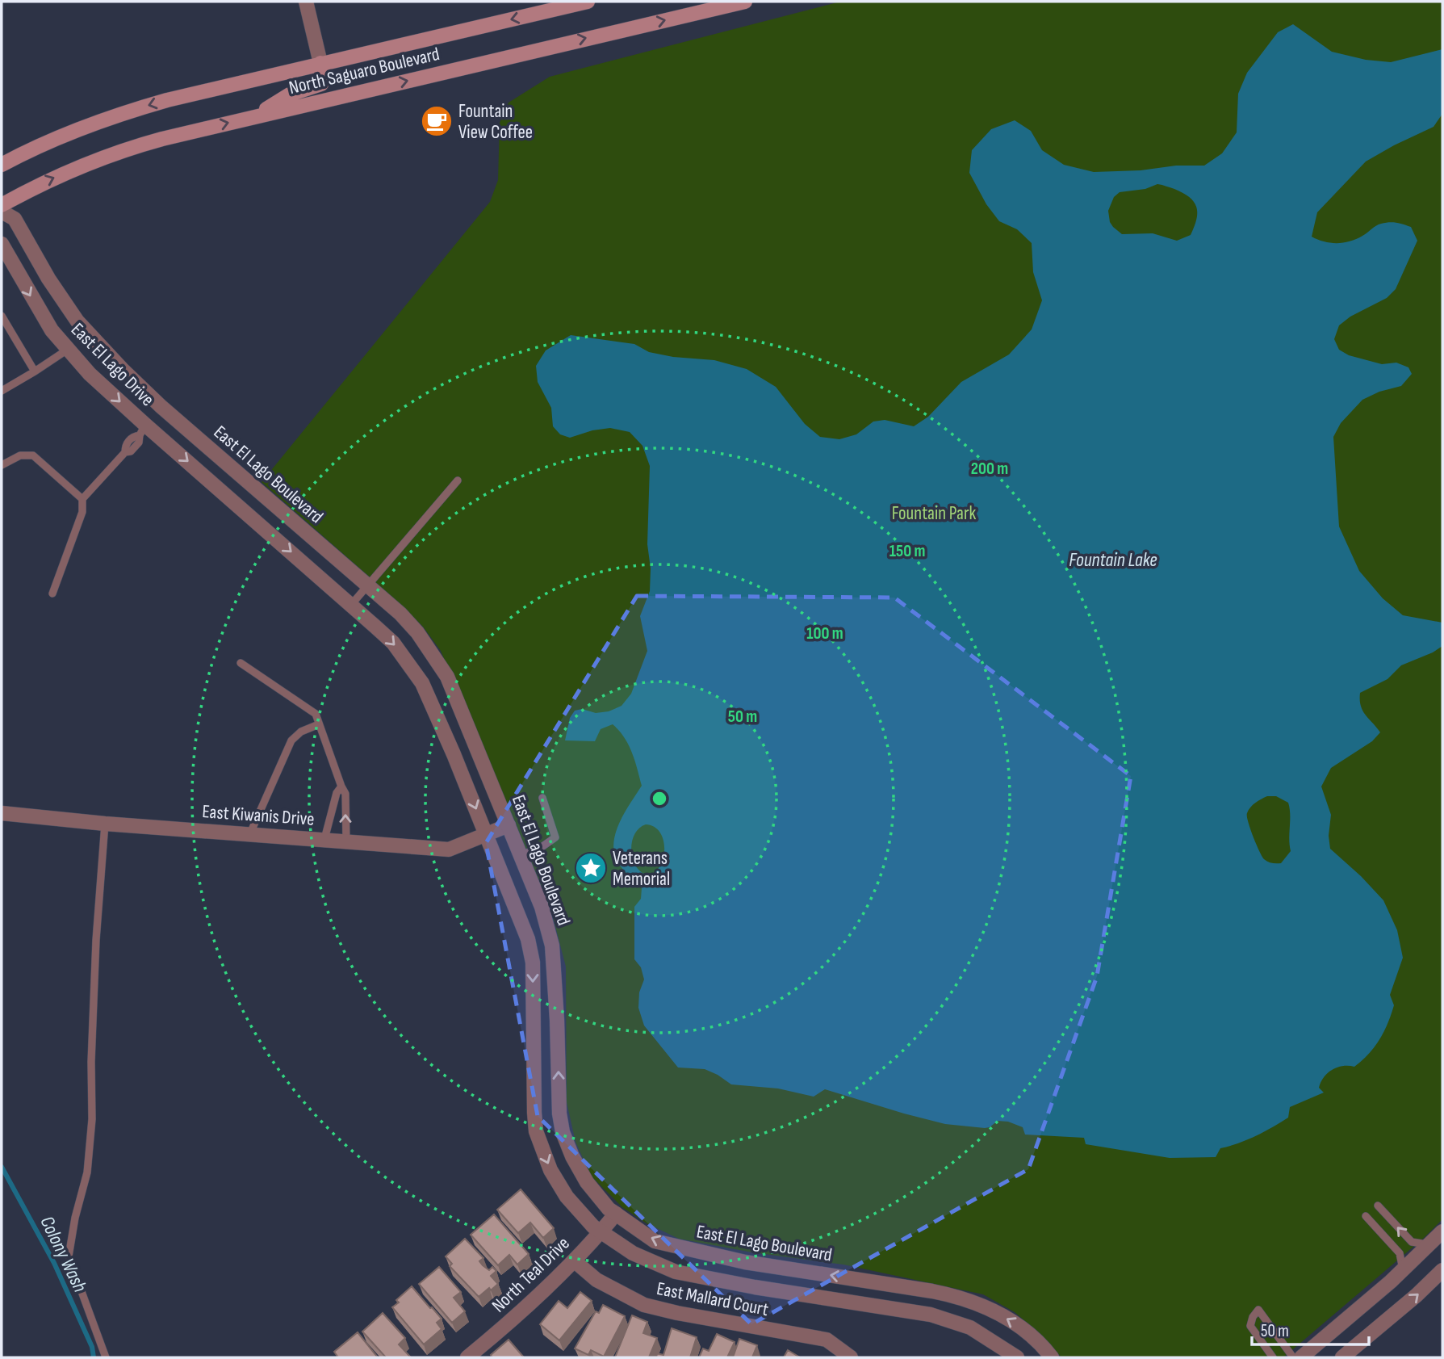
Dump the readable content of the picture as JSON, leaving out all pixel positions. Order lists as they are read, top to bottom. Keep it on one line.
{"streets":{"main road":["North Saguaro Boulevard"],"street":["East El Lago Drive","East El Lago Boulevard","East Kiwanis Drive","North Teal Drive","East Mallard Court"]},"crossings":[["East El Lago Boulevard","East Kiwanis Drive"],["East El Lago Boulevard","North Teal Drive"],["North Teal Drive","East Mallard Court"]],"one_way":["East El Lago Drive"],"water":["Fountain Lake","Colony Wash"],"parks":["Fountain Park"],"places":{"cafe":["Fountain View Coffee"],"place":["Veterans Memorial"]},"scale_bar":"50 m","rings":["200 m","150 m","100 m","50 m"]}
